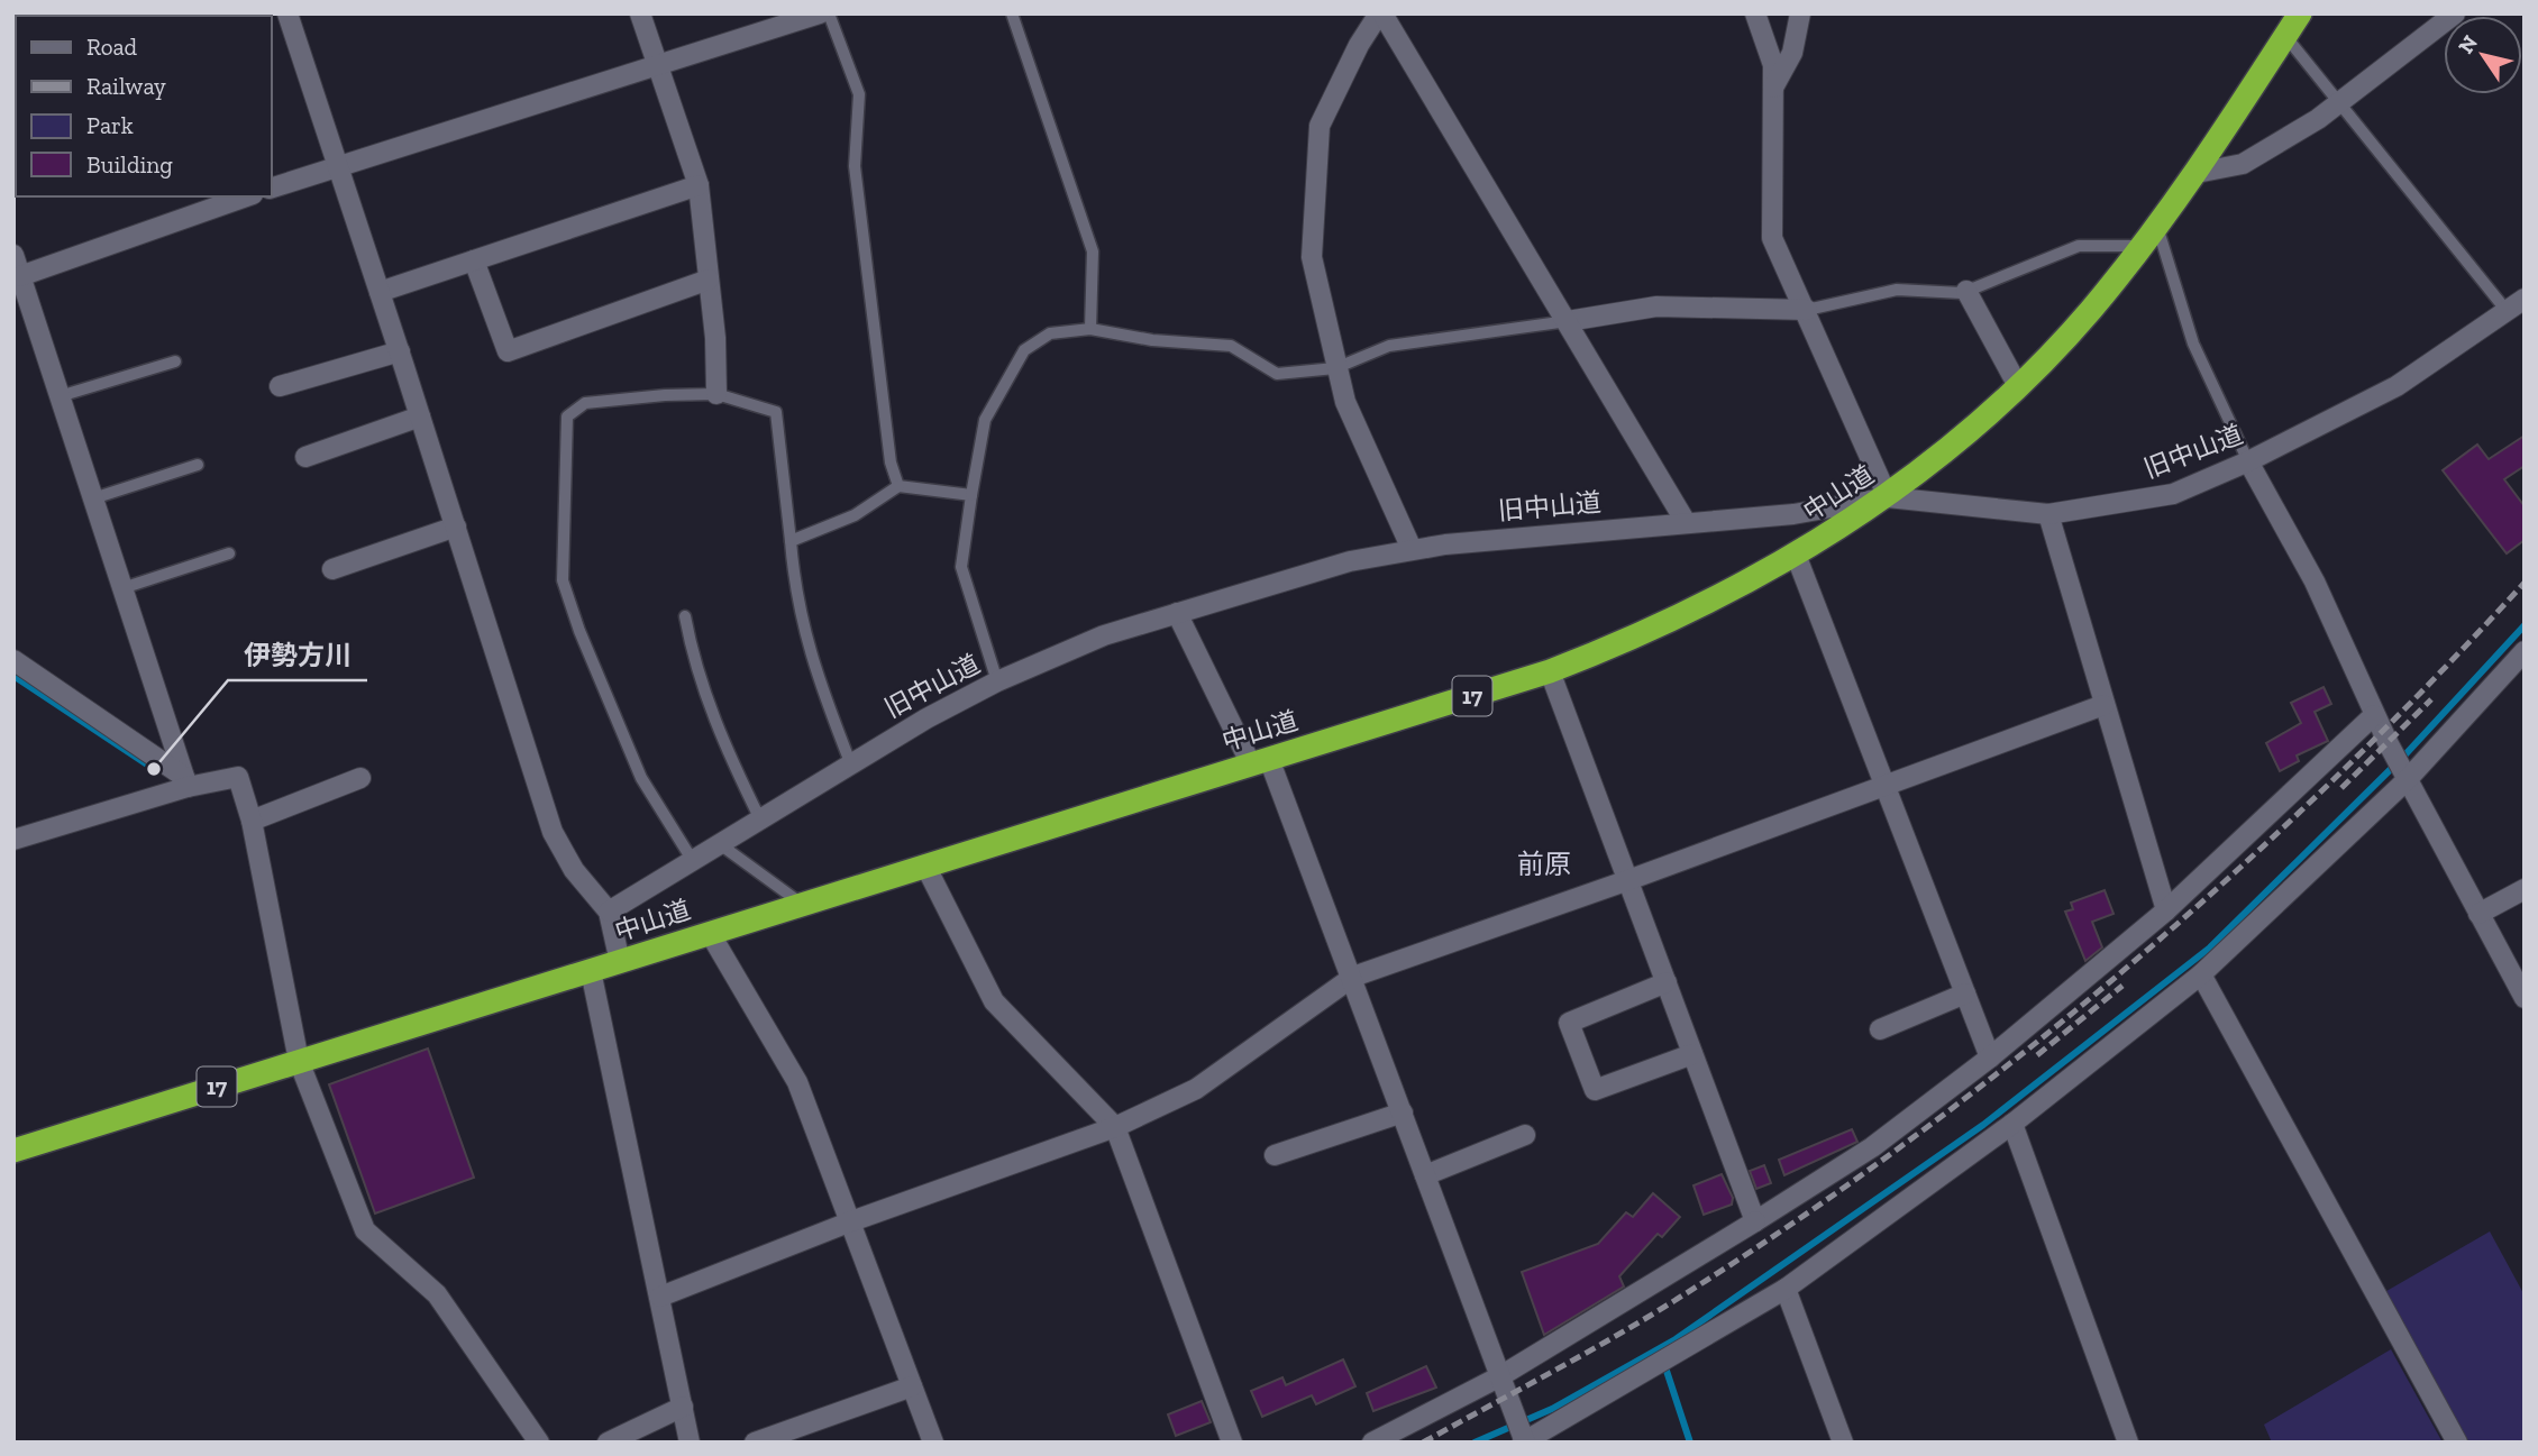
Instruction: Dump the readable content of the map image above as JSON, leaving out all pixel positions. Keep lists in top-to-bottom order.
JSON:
{
  "streets": {
    "highway": ["中山道", "17"],
    "street": ["旧中山道"]
  },
  "crossings": [
    ["旧中山道", "中山道"]
  ],
  "districts": ["前原"],
  "places": ["伊勢方川"],
  "legend": [
    "Road",
    "Railway",
    "Park",
    "Building"
  ],
  "north": "top left"
}
